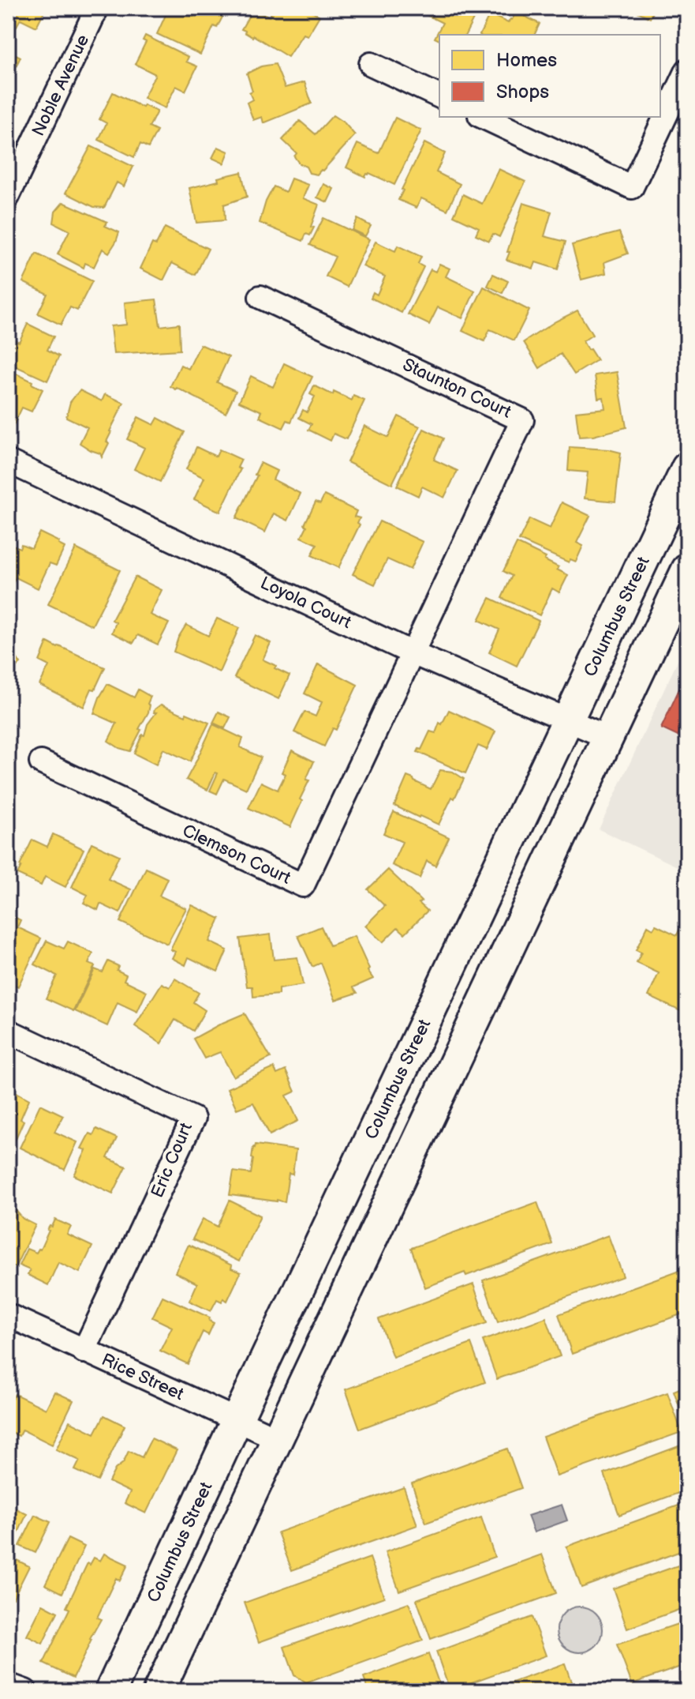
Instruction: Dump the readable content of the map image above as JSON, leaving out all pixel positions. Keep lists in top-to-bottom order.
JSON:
{
  "streets": {
    "main road": ["Columbus Street"],
    "street": [
      "Noble Avenue",
      "Staunton Court",
      "Loyola Court",
      "Clemson Court",
      "Eric Court",
      "Rice Street"
    ]
  },
  "crossings": [
    ["Staunton Court", "Loyola Court"],
    ["Staunton Court", "Clemson Court"],
    ["Loyola Court", "Columbus Street"],
    ["Loyola Court", "Clemson Court"],
    ["Columbus Street", "Rice Street"],
    ["Eric Court", "Rice Street"]
  ],
  "legend": ["Homes", "Shops"]
}
